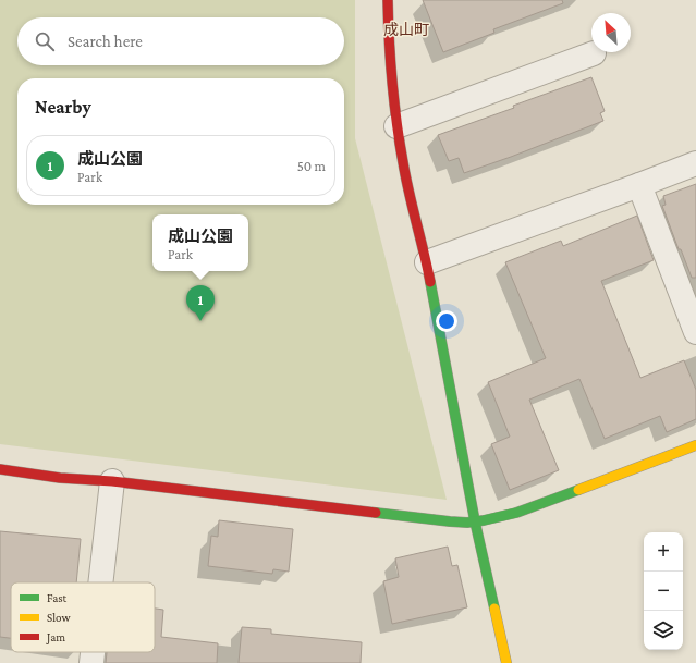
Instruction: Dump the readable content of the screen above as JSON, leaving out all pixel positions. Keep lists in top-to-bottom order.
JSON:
{
  "districts": ["成山町"],
  "legend": ["Fast", "Slow", "Jam"],
  "north": "top left",
  "page": {
    "search": "Search here",
    "heading": "Nearby",
    "list": [
      {
        "mark": "1",
        "name": "成山公園",
        "note": "Park",
        "value": "50 m"
      }
    ],
    "popup": ["成山公園", "Park"],
    "pins": "1",
    "map_buttons": ["+", "−"]
  }
}
